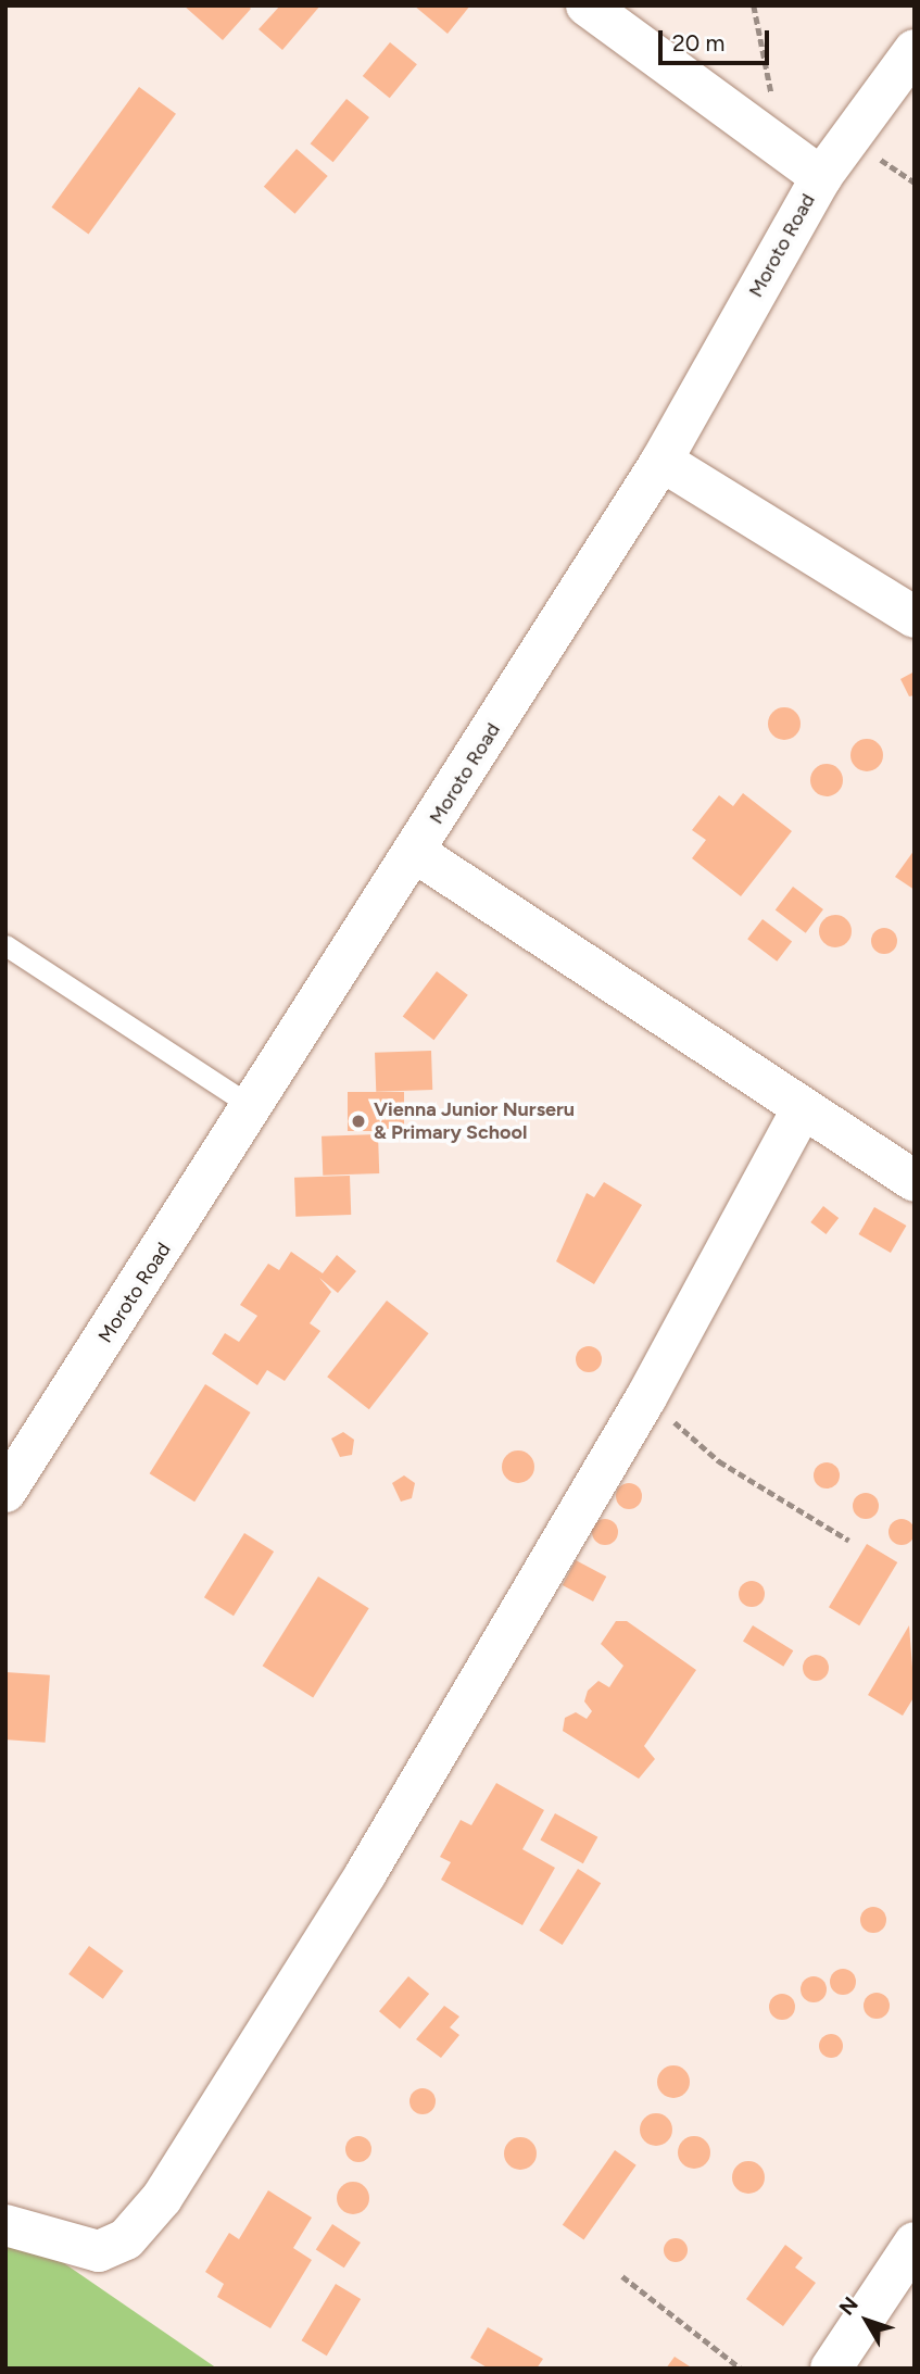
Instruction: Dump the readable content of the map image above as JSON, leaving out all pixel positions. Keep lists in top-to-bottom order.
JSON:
{
  "streets": {
    "street": ["Moroto Road"]
  },
  "places": ["Vienna Junior Nurseru & Primary School"],
  "scale_bar": "20 m",
  "north": "top left"
}
